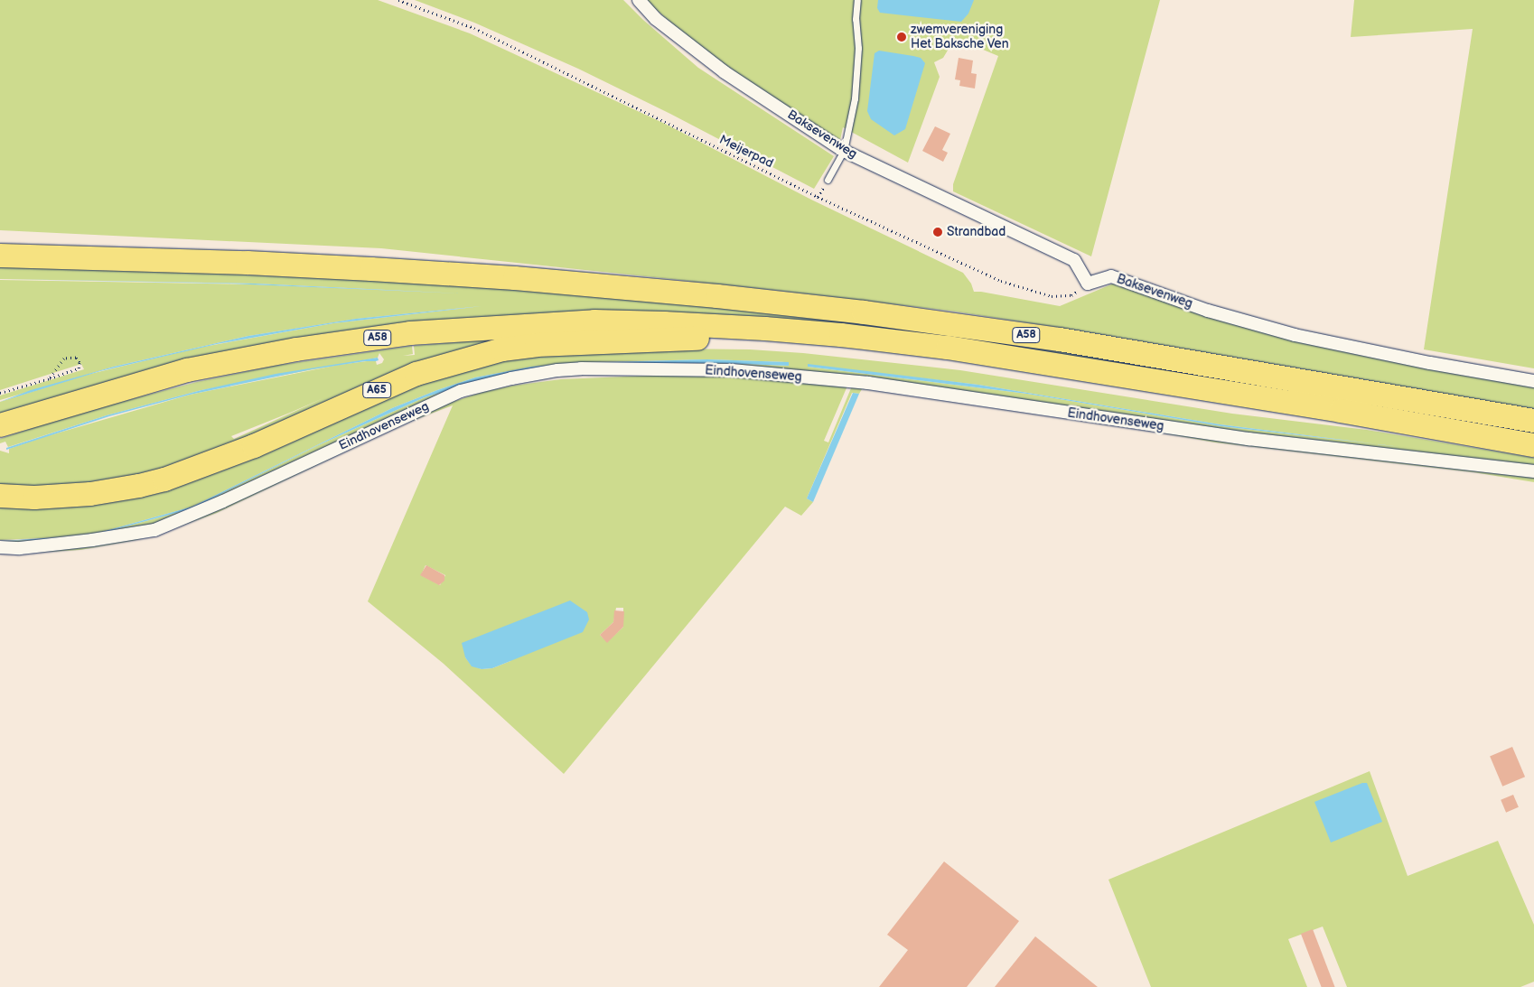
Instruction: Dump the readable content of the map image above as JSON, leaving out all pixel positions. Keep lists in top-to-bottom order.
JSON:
{
  "streets": {
    "highway": ["A58", "A65"],
    "street": ["Baksevenweg", "Eindhovenseweg"],
    "path": ["Meijerpad"]
  },
  "crossings": [
    ["Baksevenweg", "Meijerpad"],
    ["A58", "A65"]
  ],
  "places": ["zwemvereniging Het Baksche Ven", "Strandbad"]
}
